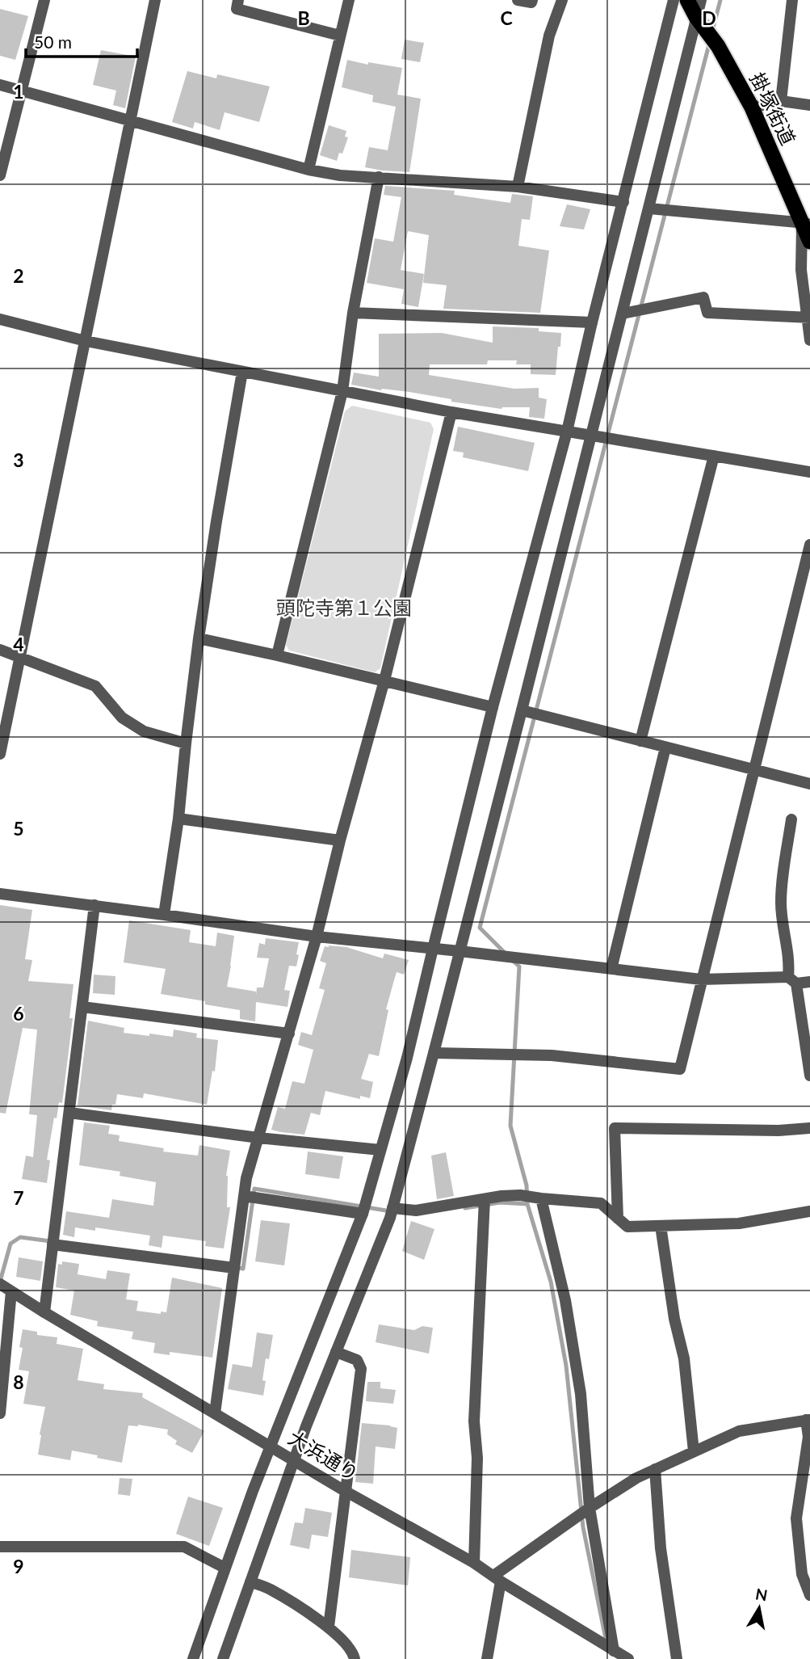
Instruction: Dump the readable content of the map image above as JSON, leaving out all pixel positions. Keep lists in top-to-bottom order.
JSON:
{
  "streets": {
    "highway": ["掛塚街道"],
    "street": ["大浜通り"]
  },
  "parks": ["頭陀寺第１公園"],
  "scale_bar": "50 m",
  "north": "top",
  "grid": {
    "columns": ["B", "C", "D"],
    "rows": [
      "1",
      "2",
      "3",
      "4",
      "5",
      "6",
      "7",
      "8",
      "9"
    ]
  }
}
